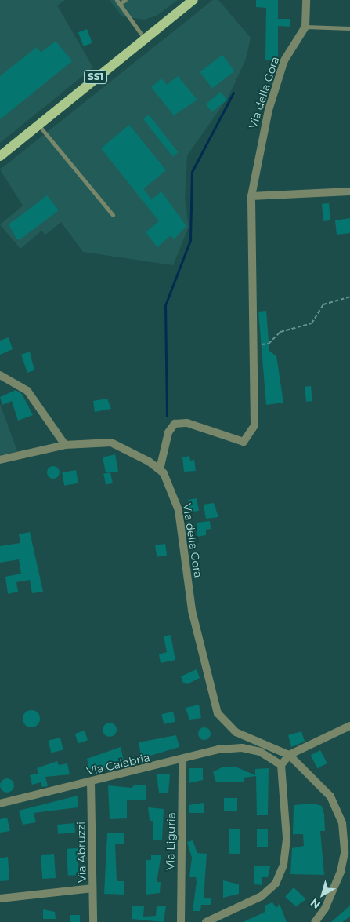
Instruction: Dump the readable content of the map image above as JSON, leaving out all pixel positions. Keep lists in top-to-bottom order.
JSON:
{
  "streets": {
    "main road": ["SS1"],
    "street": [
      "Via della Gora",
      "Via Calabria",
      "Via Liguria",
      "Via Abruzzi"
    ]
  },
  "crossings": [
    ["Via Calabria", "Via Liguria"],
    ["Via Calabria", "Via Abruzzi"]
  ],
  "north": "bottom left"
}
